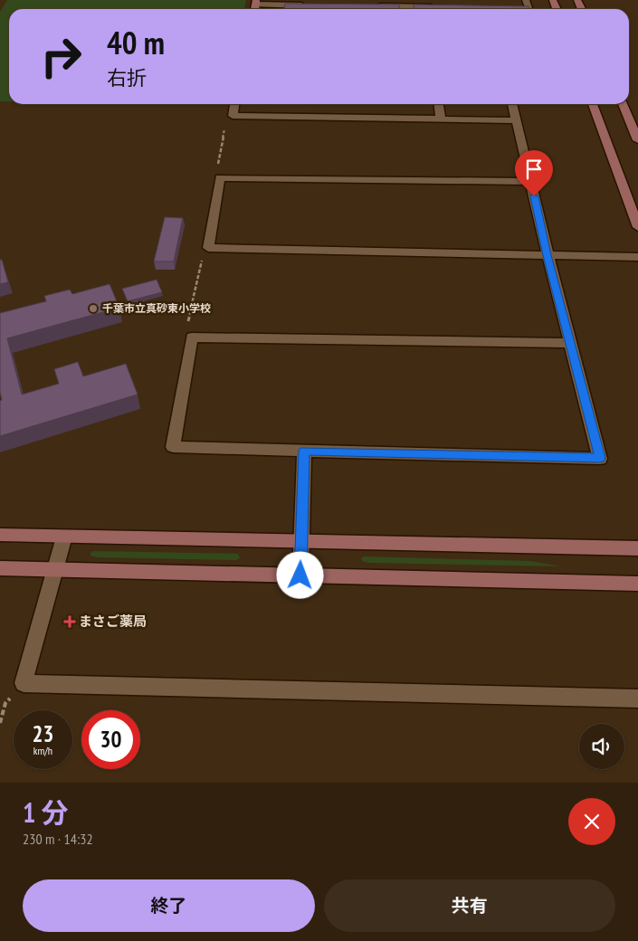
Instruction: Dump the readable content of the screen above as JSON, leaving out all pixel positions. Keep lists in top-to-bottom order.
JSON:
{
  "places": {
    "other": ["千葉市立真砂東小学校"],
    "health": ["まさご薬局"]
  },
  "page": {
    "turn": ["40 m", "右折"],
    "speed": "23 km/h",
    "limit": "30",
    "heading": ["1 分", "230 m · 14:32"],
    "buttons": ["終了", "共有"]
  }
}
